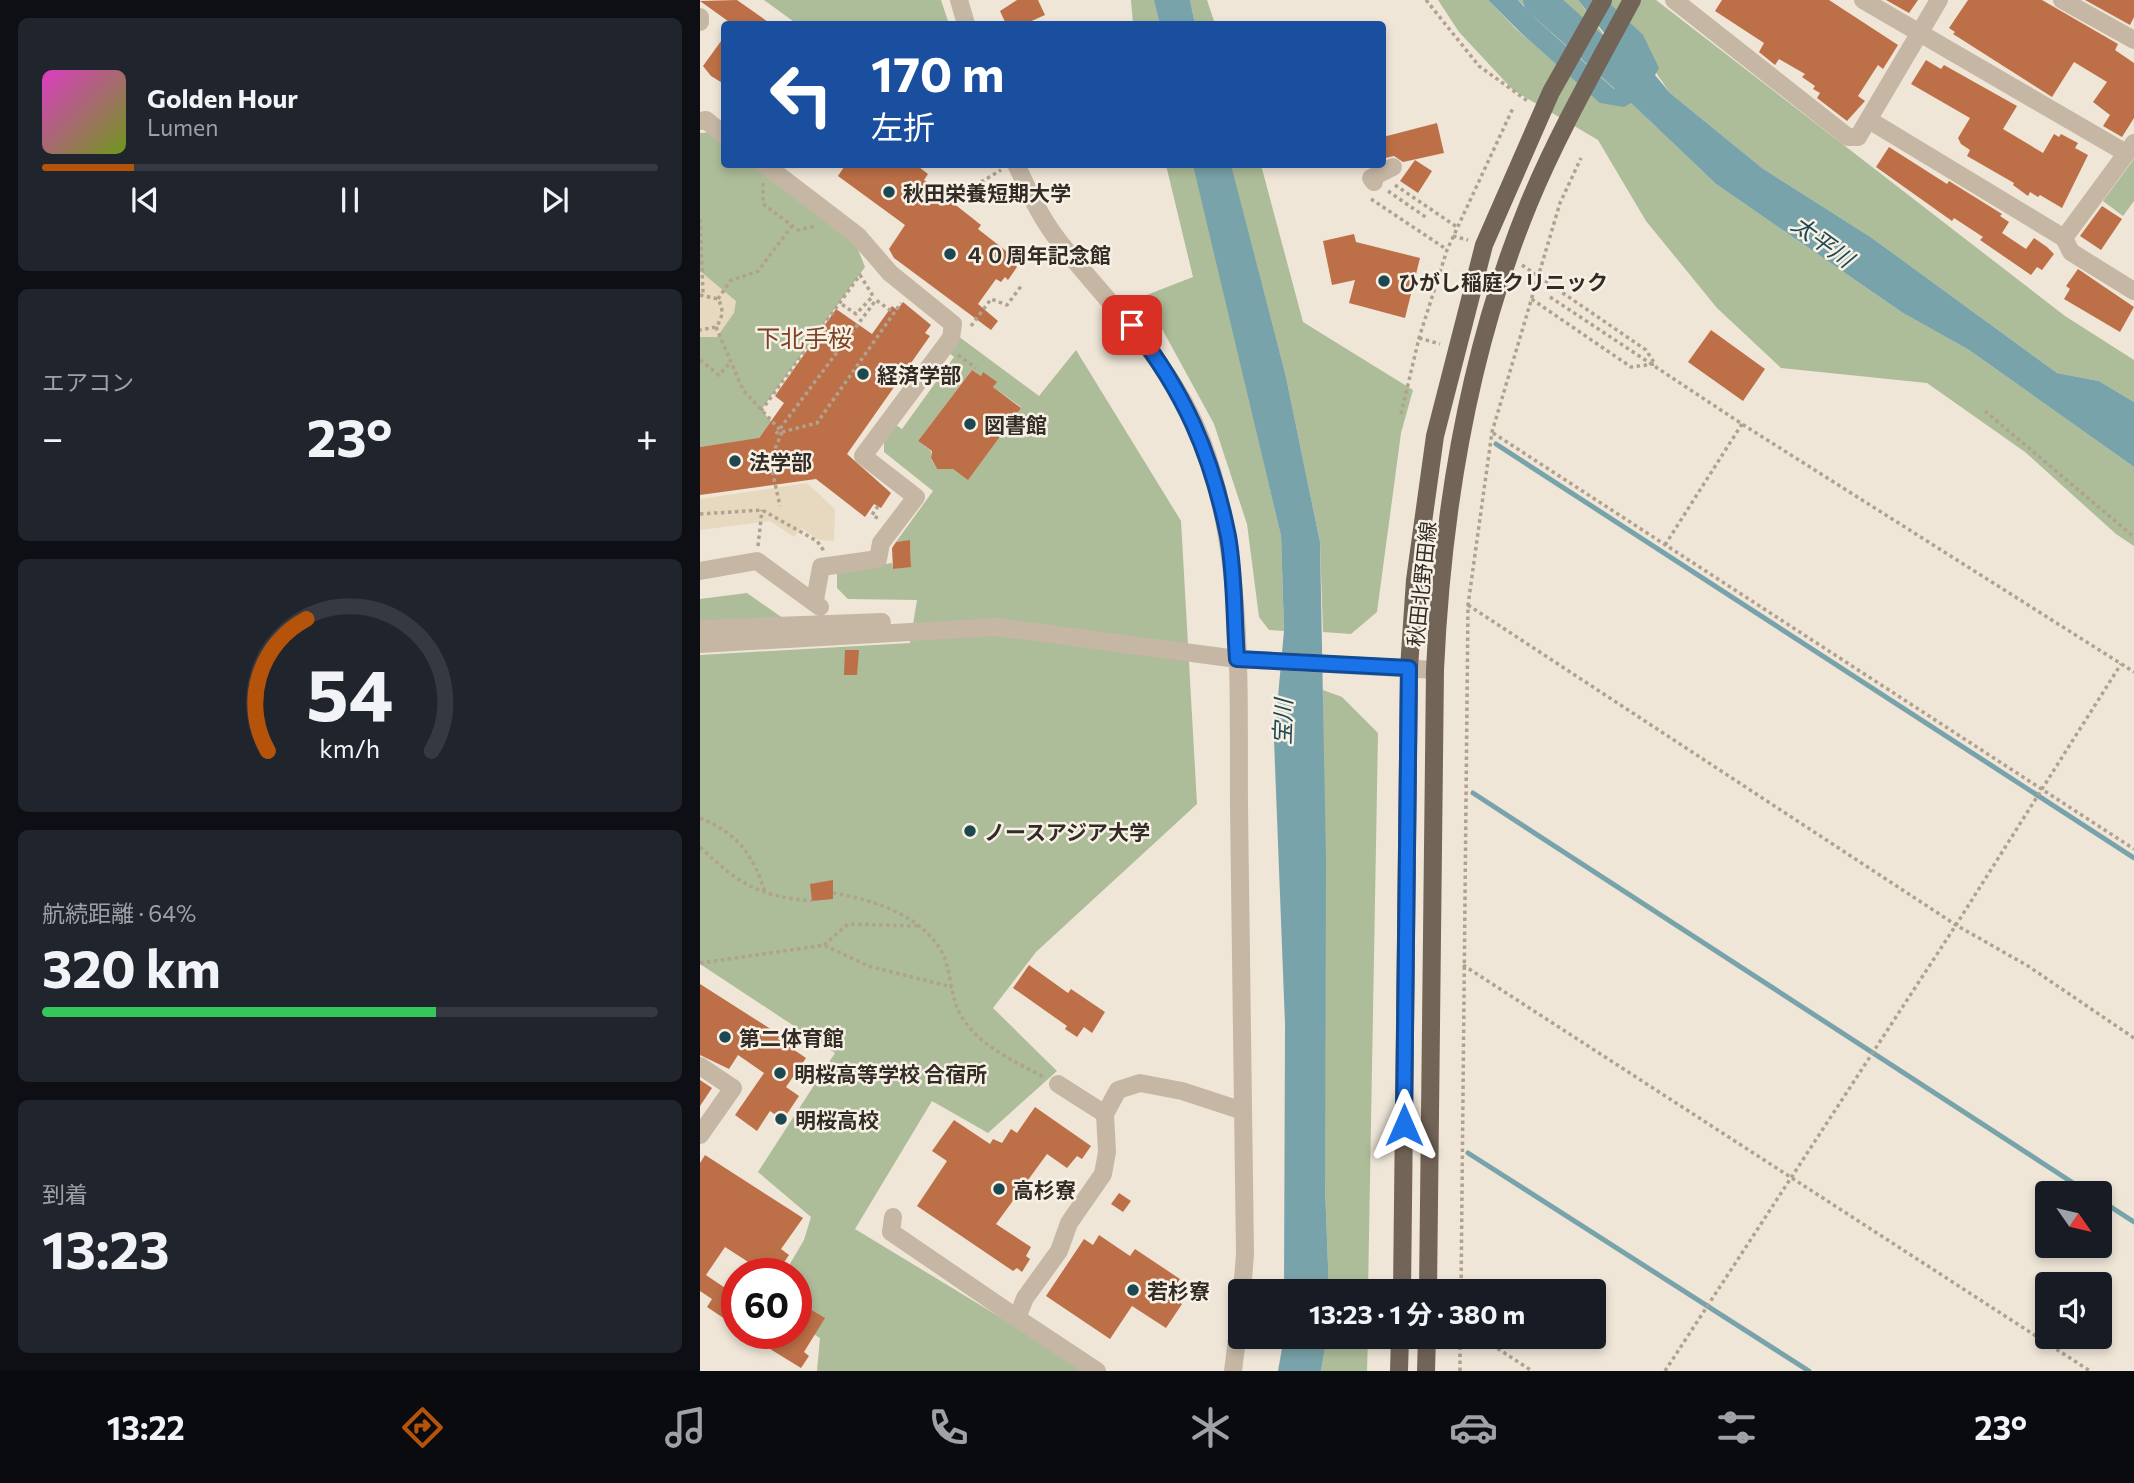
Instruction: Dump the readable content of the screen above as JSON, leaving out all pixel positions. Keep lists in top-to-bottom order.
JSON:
{
  "streets": {
    "main road": ["秋田北野田線"]
  },
  "districts": ["下北手桜"],
  "water": ["太平川", "宝川"],
  "places": [
    "秋田栄養短期大学",
    "４０周年記念館",
    "ひがし稲庭クリニック",
    "経済学部",
    "図書館",
    "法学部",
    "ノースアジア大学",
    "第二体育館",
    "明桜高等学校 合宿所",
    "明桜高校",
    "高杉寮",
    "若杉寮"
  ],
  "north": "bottom right",
  "page": {
    "turn": ["170 m", "左折"],
    "song": ["Golden Hour", "Lumen"],
    "tile": [
      "エアコン",
      ["航続距離 · 64%", "320 km"],
      ["到着", "13:23"]
    ],
    "heat": ["−", "23°", "+"],
    "limit": "60",
    "trip": "13:23 · 1 分 · 380 m",
    "tabs": ["13:22", "23°"],
    "gauge": ["54", "km/h"]
  }
}
